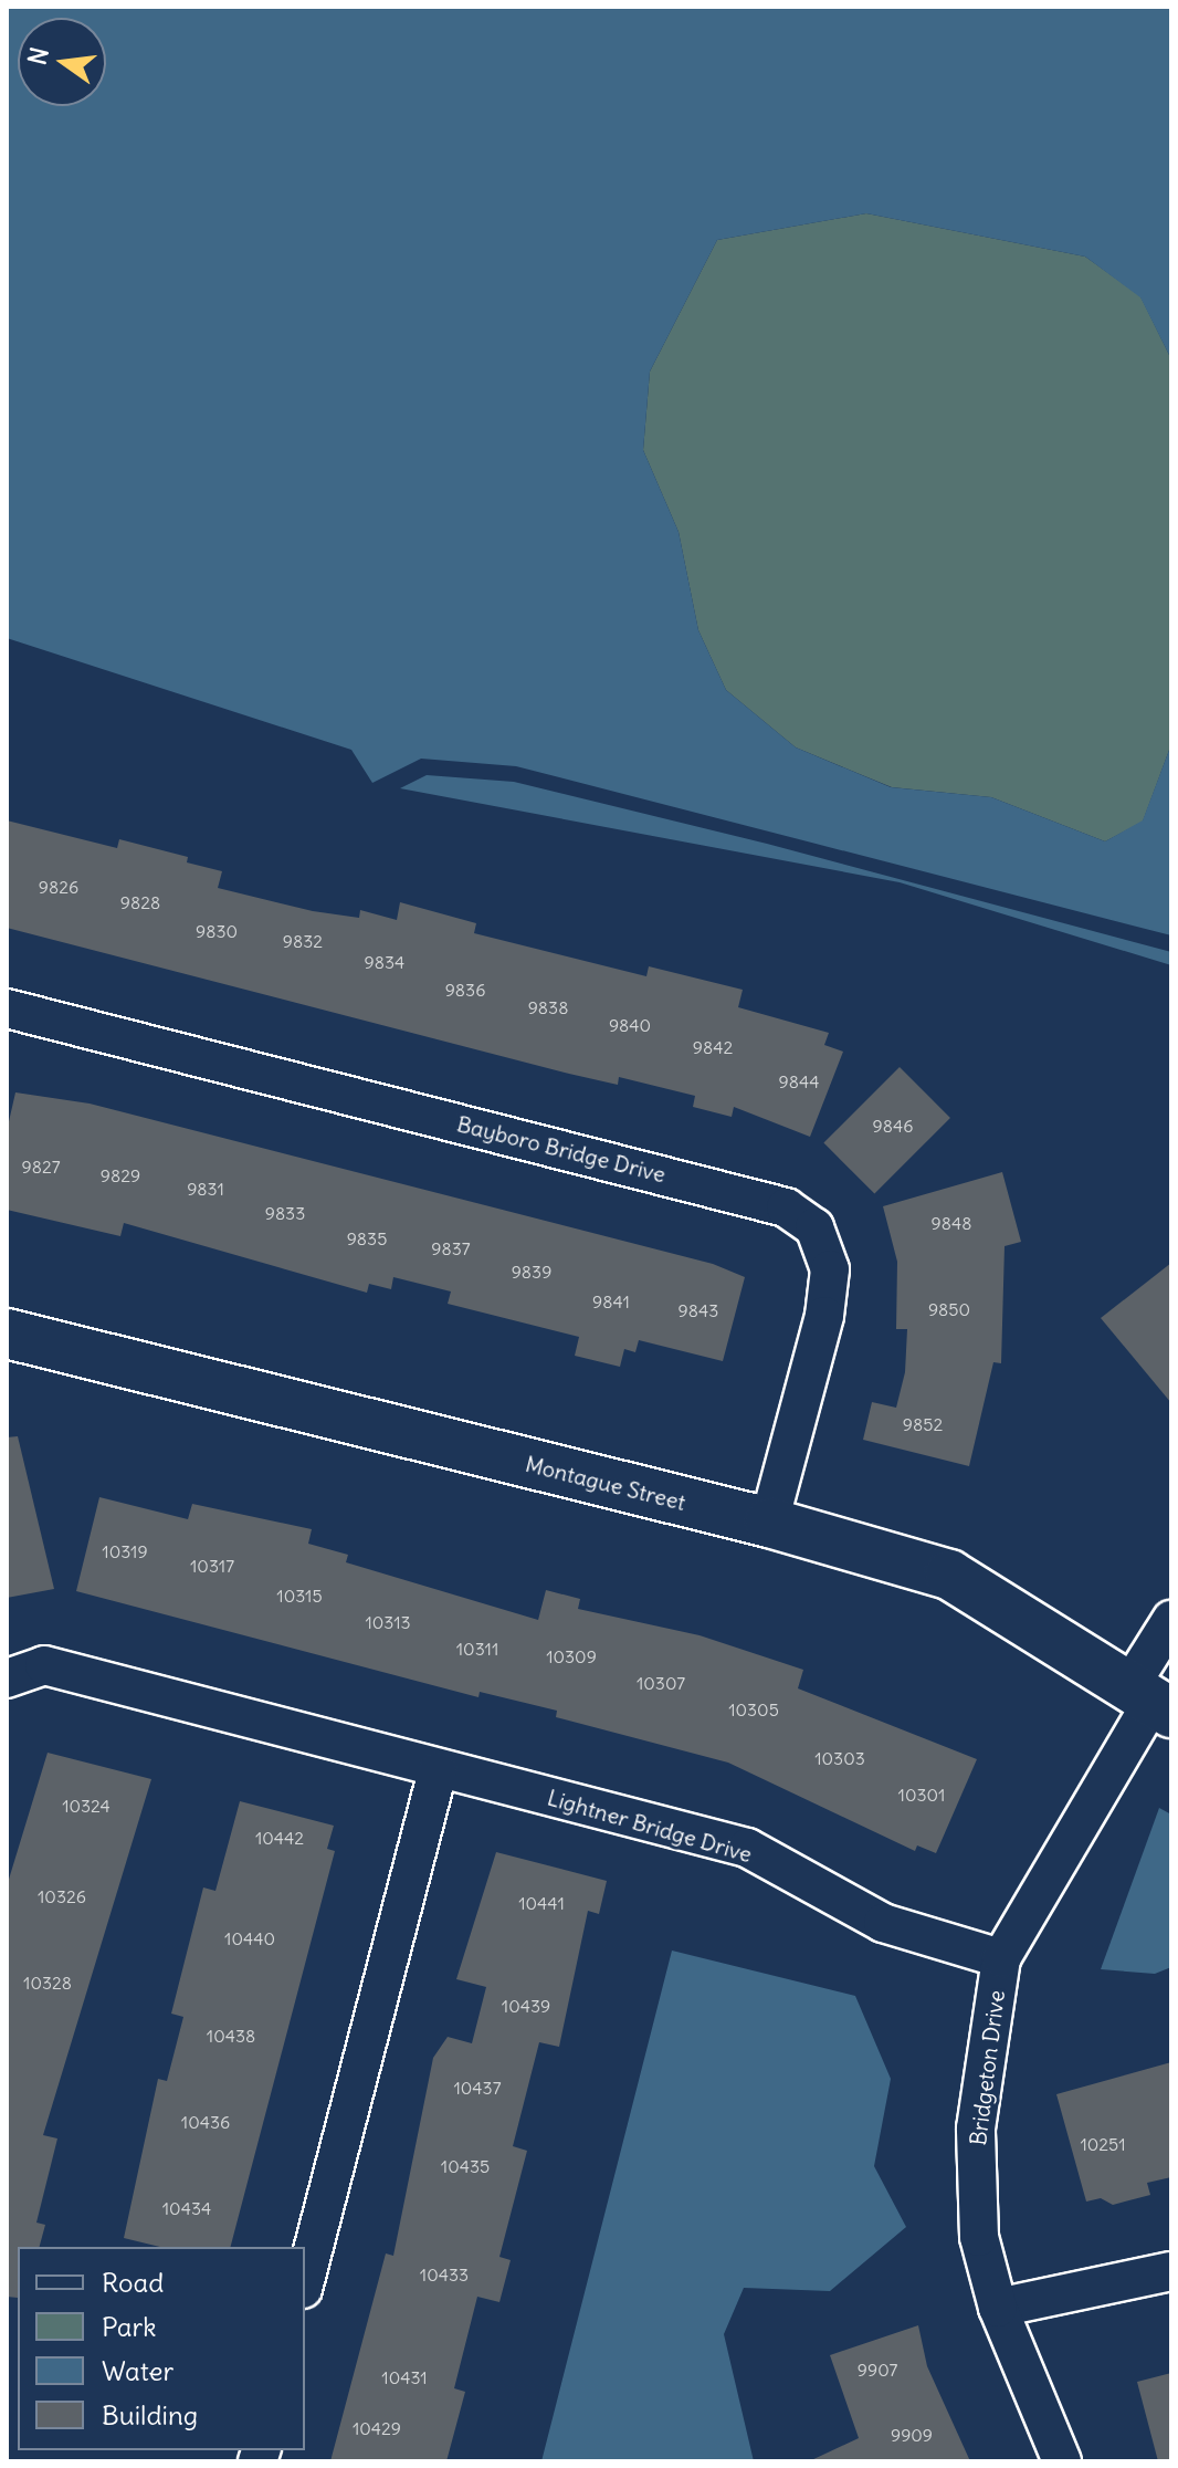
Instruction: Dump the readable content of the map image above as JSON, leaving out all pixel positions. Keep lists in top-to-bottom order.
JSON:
{
  "streets": {
    "street": [
      "Bayboro Bridge Drive",
      "Montague Street",
      "Lightner Bridge Drive",
      "Bridgeton Drive"
    ]
  },
  "crossings": [
    ["Bayboro Bridge Drive", "Montague Street"],
    ["Montague Street", "Bridgeton Drive"],
    ["Lightner Bridge Drive", "Bridgeton Drive"]
  ],
  "house_numbers": [
    "9826",
    "9828",
    "9830",
    "9832",
    "9834",
    "9836",
    "9838",
    "9840",
    "9842",
    "9844",
    "9846",
    "9827",
    "9829",
    "9831",
    "9833",
    "9848",
    "9835",
    "9837",
    "9839",
    "9841",
    "9850",
    "9843",
    "9852",
    "10319",
    "10317",
    "10315",
    "10313",
    "10311",
    "10309",
    "10307",
    "10305",
    "10303",
    "10301",
    "10324",
    "10442",
    "10326",
    "10441",
    "10440",
    "10328",
    "10439",
    "10438",
    "10437",
    "10436",
    "10251",
    "10435",
    "10434",
    "10433",
    "9907",
    "10431",
    "10429",
    "9909"
  ],
  "legend": [
    "Road",
    "Park",
    "Water",
    "Building"
  ],
  "north": "left"
}
